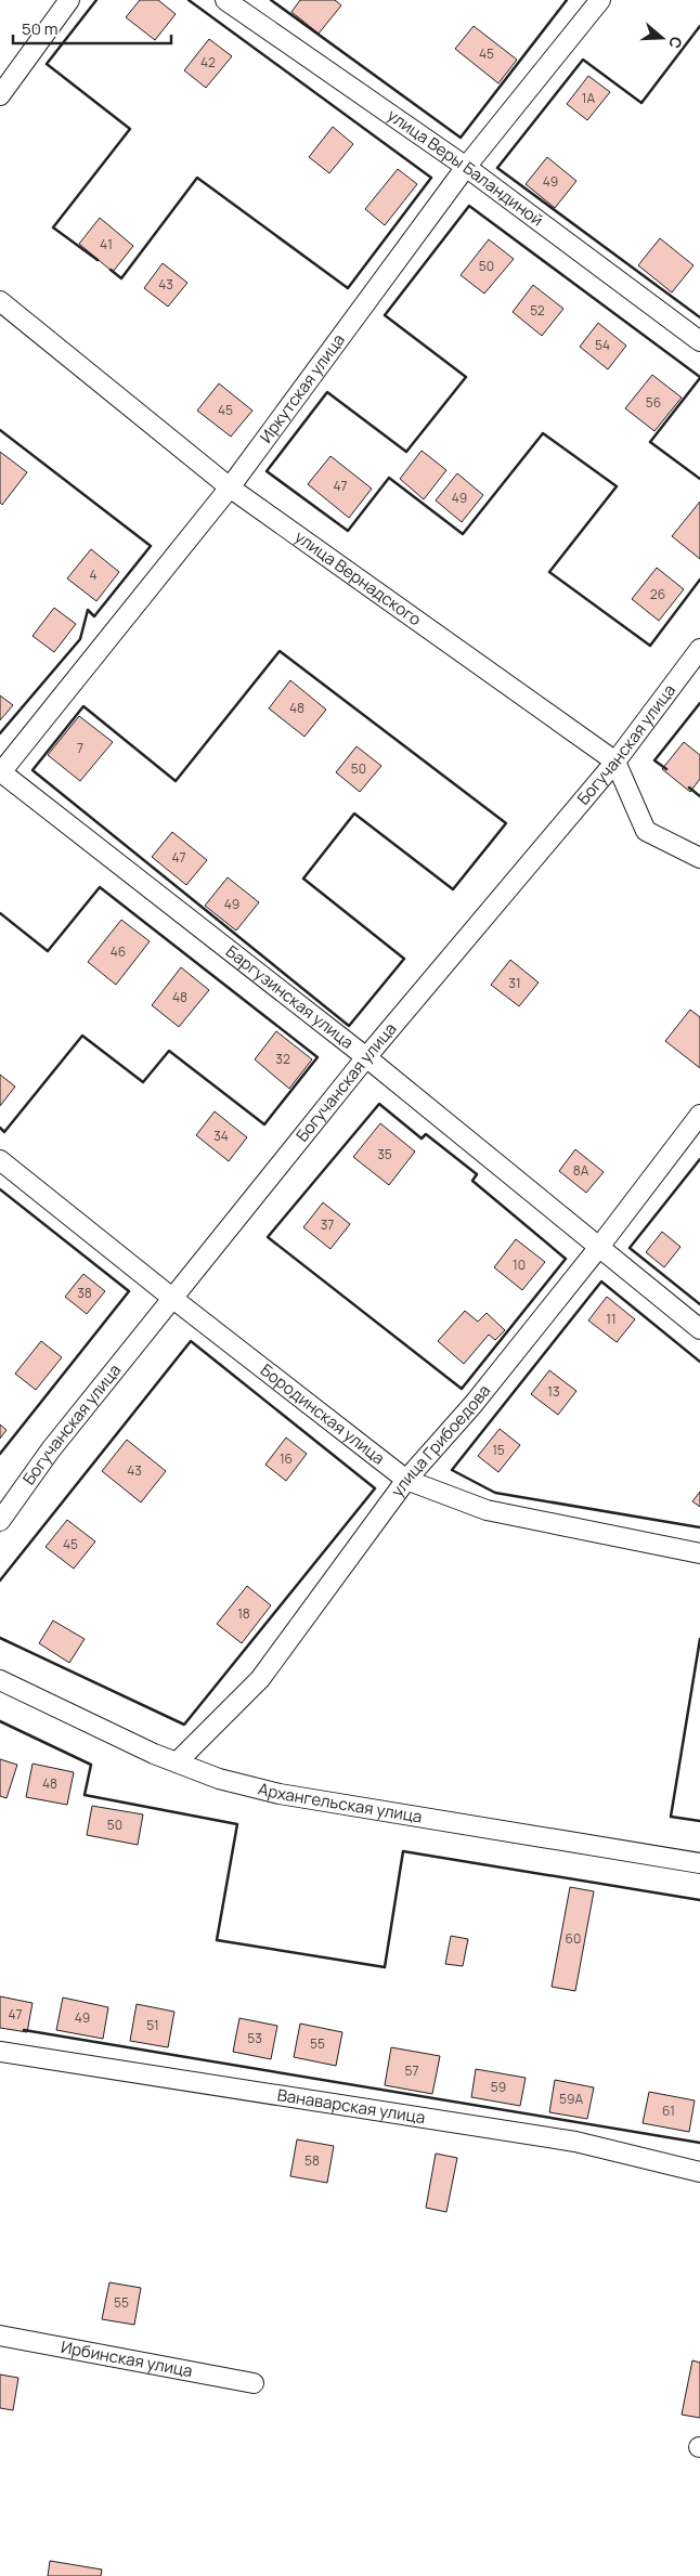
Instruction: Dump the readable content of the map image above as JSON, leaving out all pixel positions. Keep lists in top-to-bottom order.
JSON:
{
  "streets": {
    "street": [
      "улица Веры Баландиной",
      "Иркутская улица",
      "улица Вернадского",
      "Богучанская улица",
      "Баргузинская улица",
      "Бородинская улица",
      "улица Грибоедова",
      "Архангельская улица",
      "Ванаварская улица",
      "Ирбинская улица"
    ]
  },
  "crossings": [
    ["улица Веры Баландиной", "Иркутская улица"],
    ["Иркутская улица", "улица Вернадского"],
    ["Иркутская улица", "Баргузинская улица"],
    ["улица Вернадского", "Богучанская улица"],
    ["Богучанская улица", "Баргузинская улица"],
    ["Богучанская улица", "Бородинская улица"],
    ["Баргузинская улица", "улица Грибоедова"],
    ["Бородинская улица", "улица Грибоедова"],
    ["улица Грибоедова", "Архангельская улица"]
  ],
  "house_numbers": [
    "45",
    "42",
    "1А",
    "49",
    "41",
    "50",
    "43",
    "52",
    "54",
    "56",
    "45",
    "47",
    "49",
    "4",
    "26",
    "48",
    "7",
    "50",
    "47",
    "49",
    "46",
    "31",
    "48",
    "32",
    "34",
    "35",
    "8А",
    "37",
    "10",
    "38",
    "11",
    "13",
    "15",
    "16",
    "43",
    "45",
    "18",
    "48",
    "50",
    "60",
    "47",
    "49",
    "51",
    "53",
    "55",
    "57",
    "59",
    "59А",
    "61",
    "58",
    "55"
  ],
  "scale_bar": "50 m",
  "north": "right"
}
